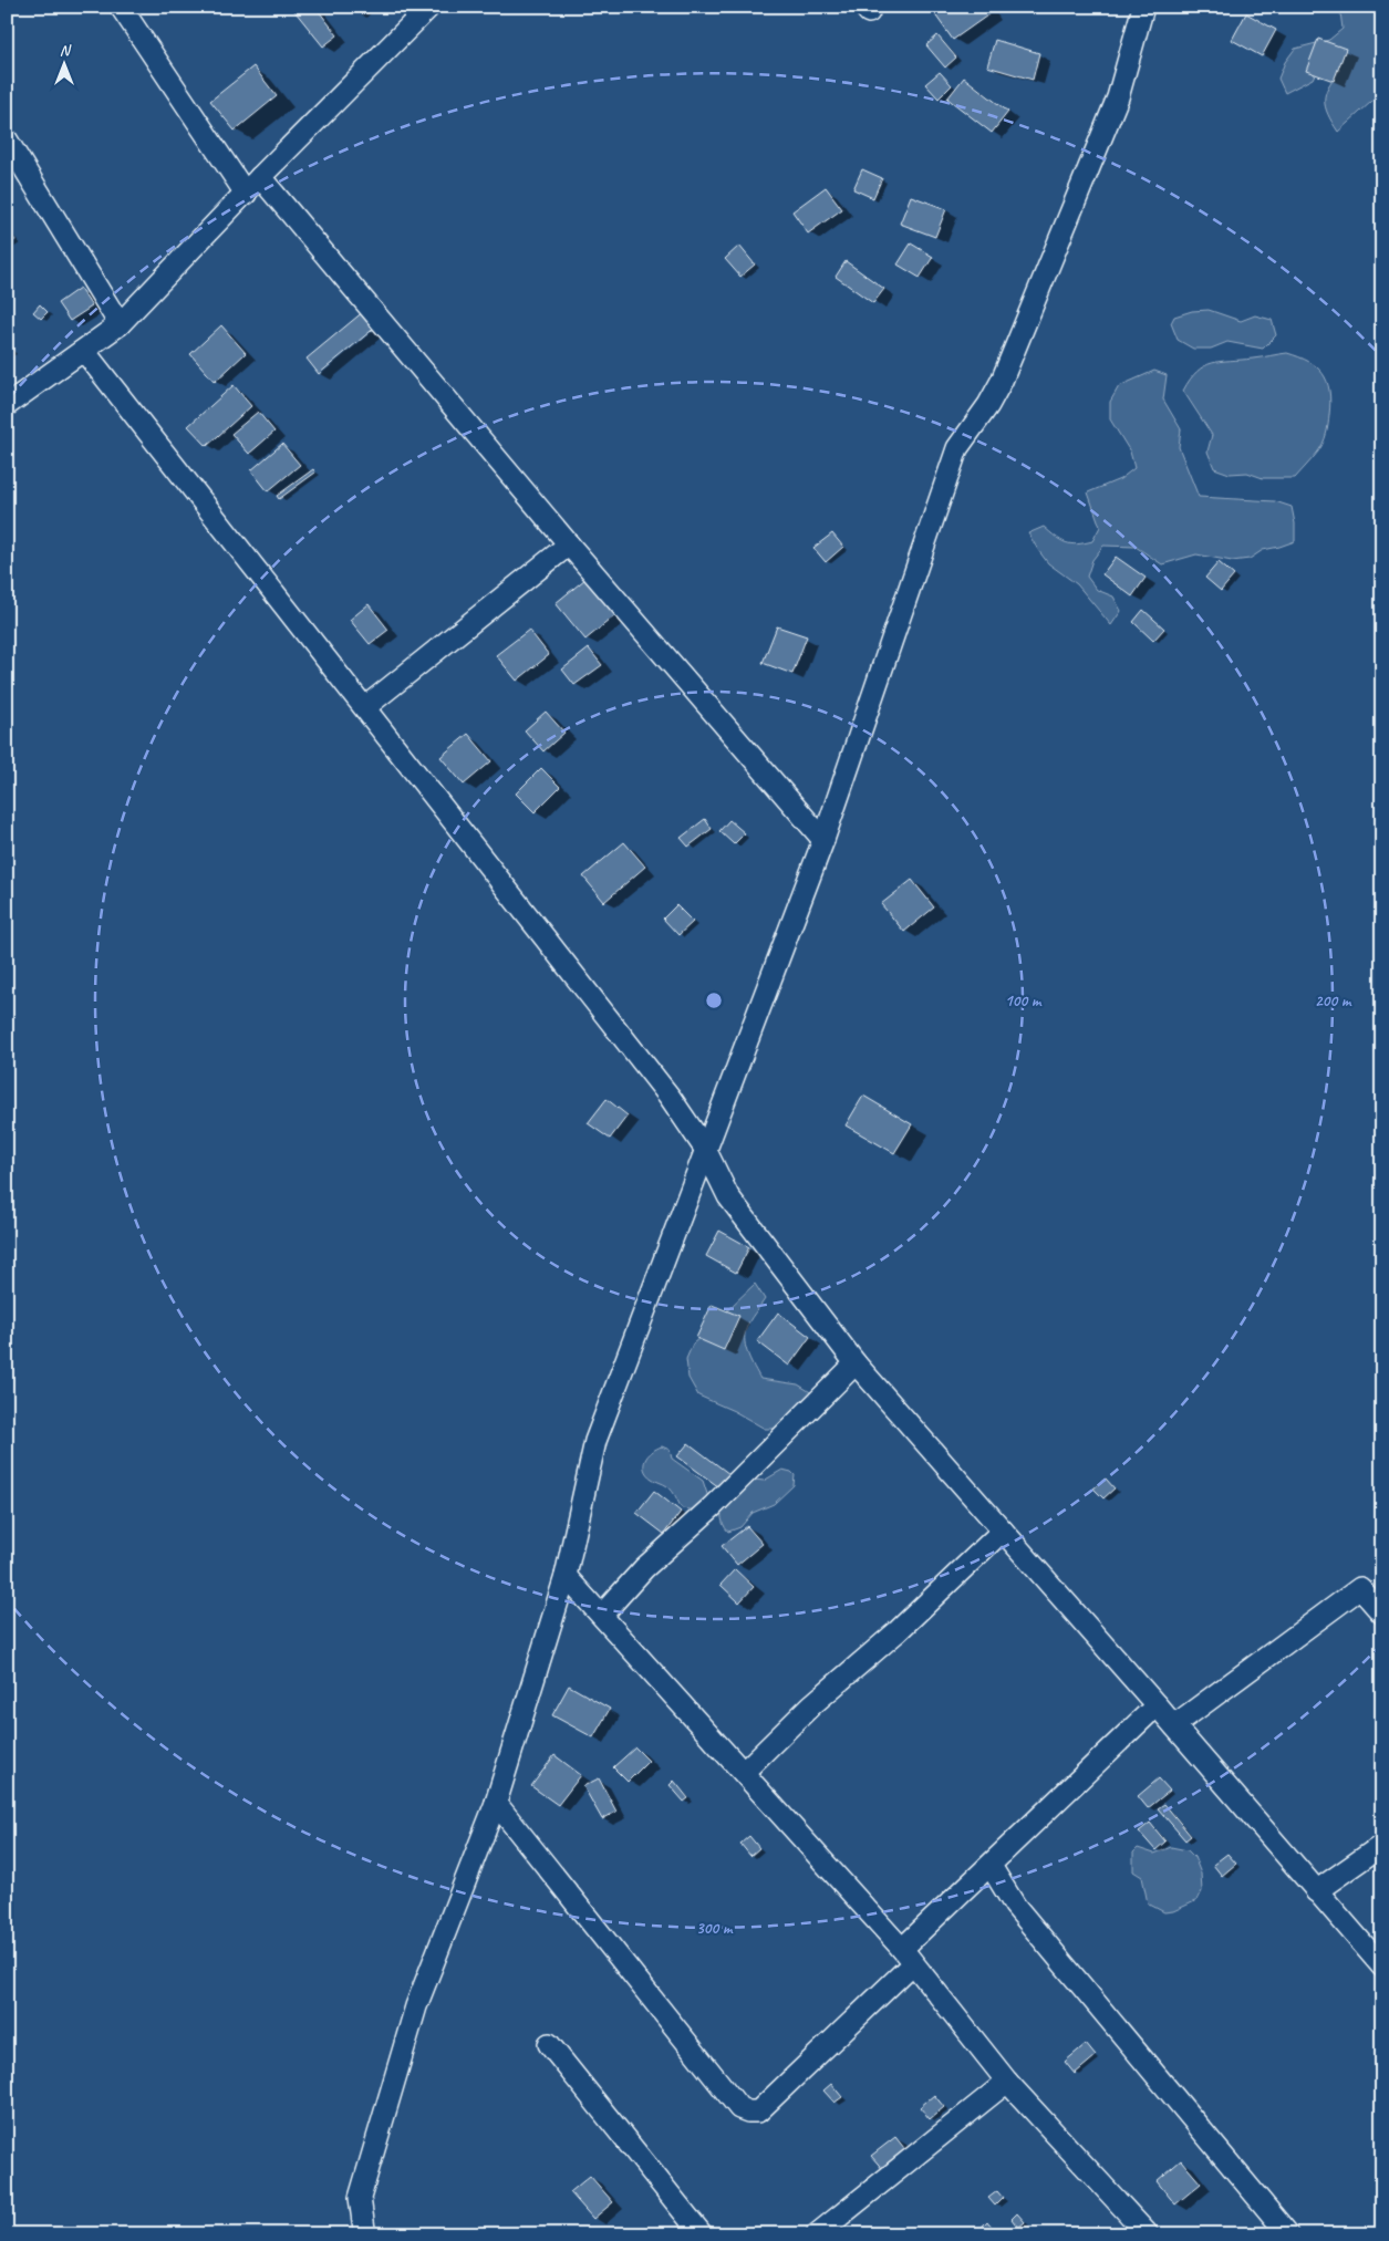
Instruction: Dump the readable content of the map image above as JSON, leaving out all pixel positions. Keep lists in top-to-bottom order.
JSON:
{
  "north": "top",
  "rings": ["100 m", "200 m", "300 m"]
}
